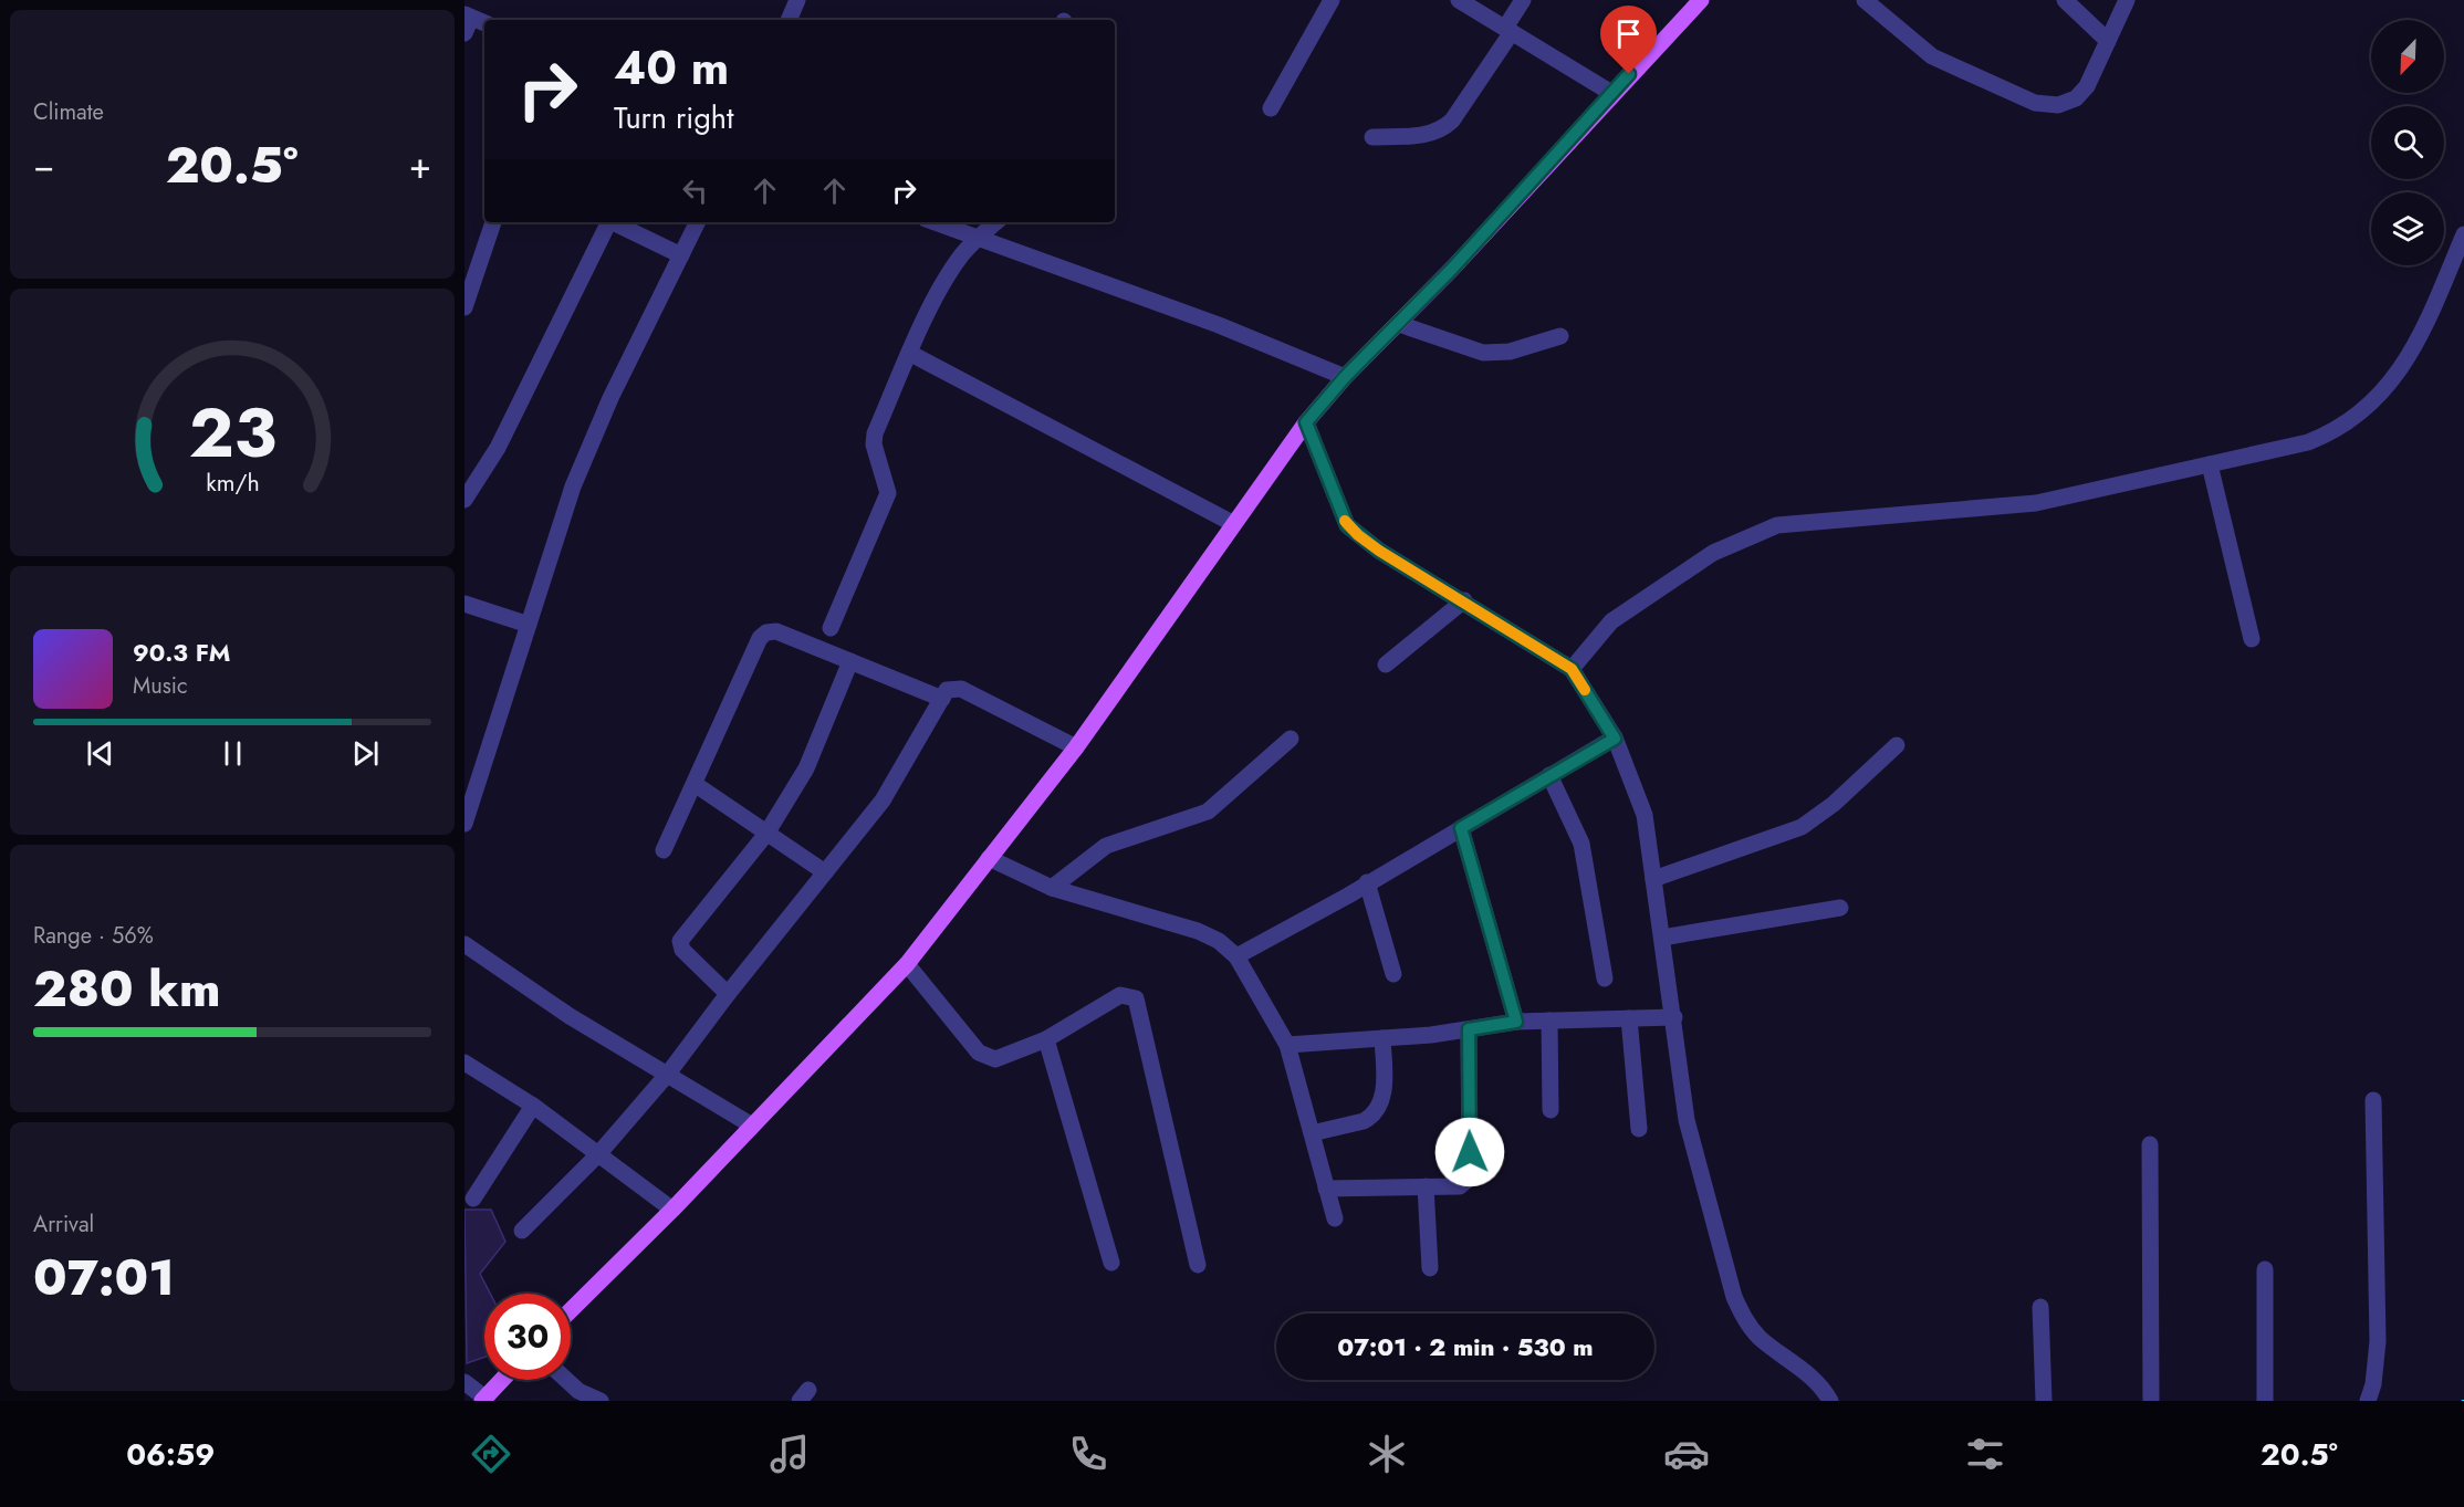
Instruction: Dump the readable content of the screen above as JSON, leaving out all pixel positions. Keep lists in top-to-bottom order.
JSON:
{
  "north": "bottom left",
  "page": {
    "tile": [
      "Climate",
      ["Range · 56%", "280 km"],
      ["Arrival", "07:01"]
    ],
    "turn": ["40 m", "Turn right"],
    "heat": ["−", "20.5°", "+"],
    "song": ["90.3 FM", "Music"],
    "limit": "30",
    "trip": "07:01 · 2 min · 530 m",
    "tabs": ["06:59", "20.5°"],
    "gauge": ["23", "km/h"]
  }
}
